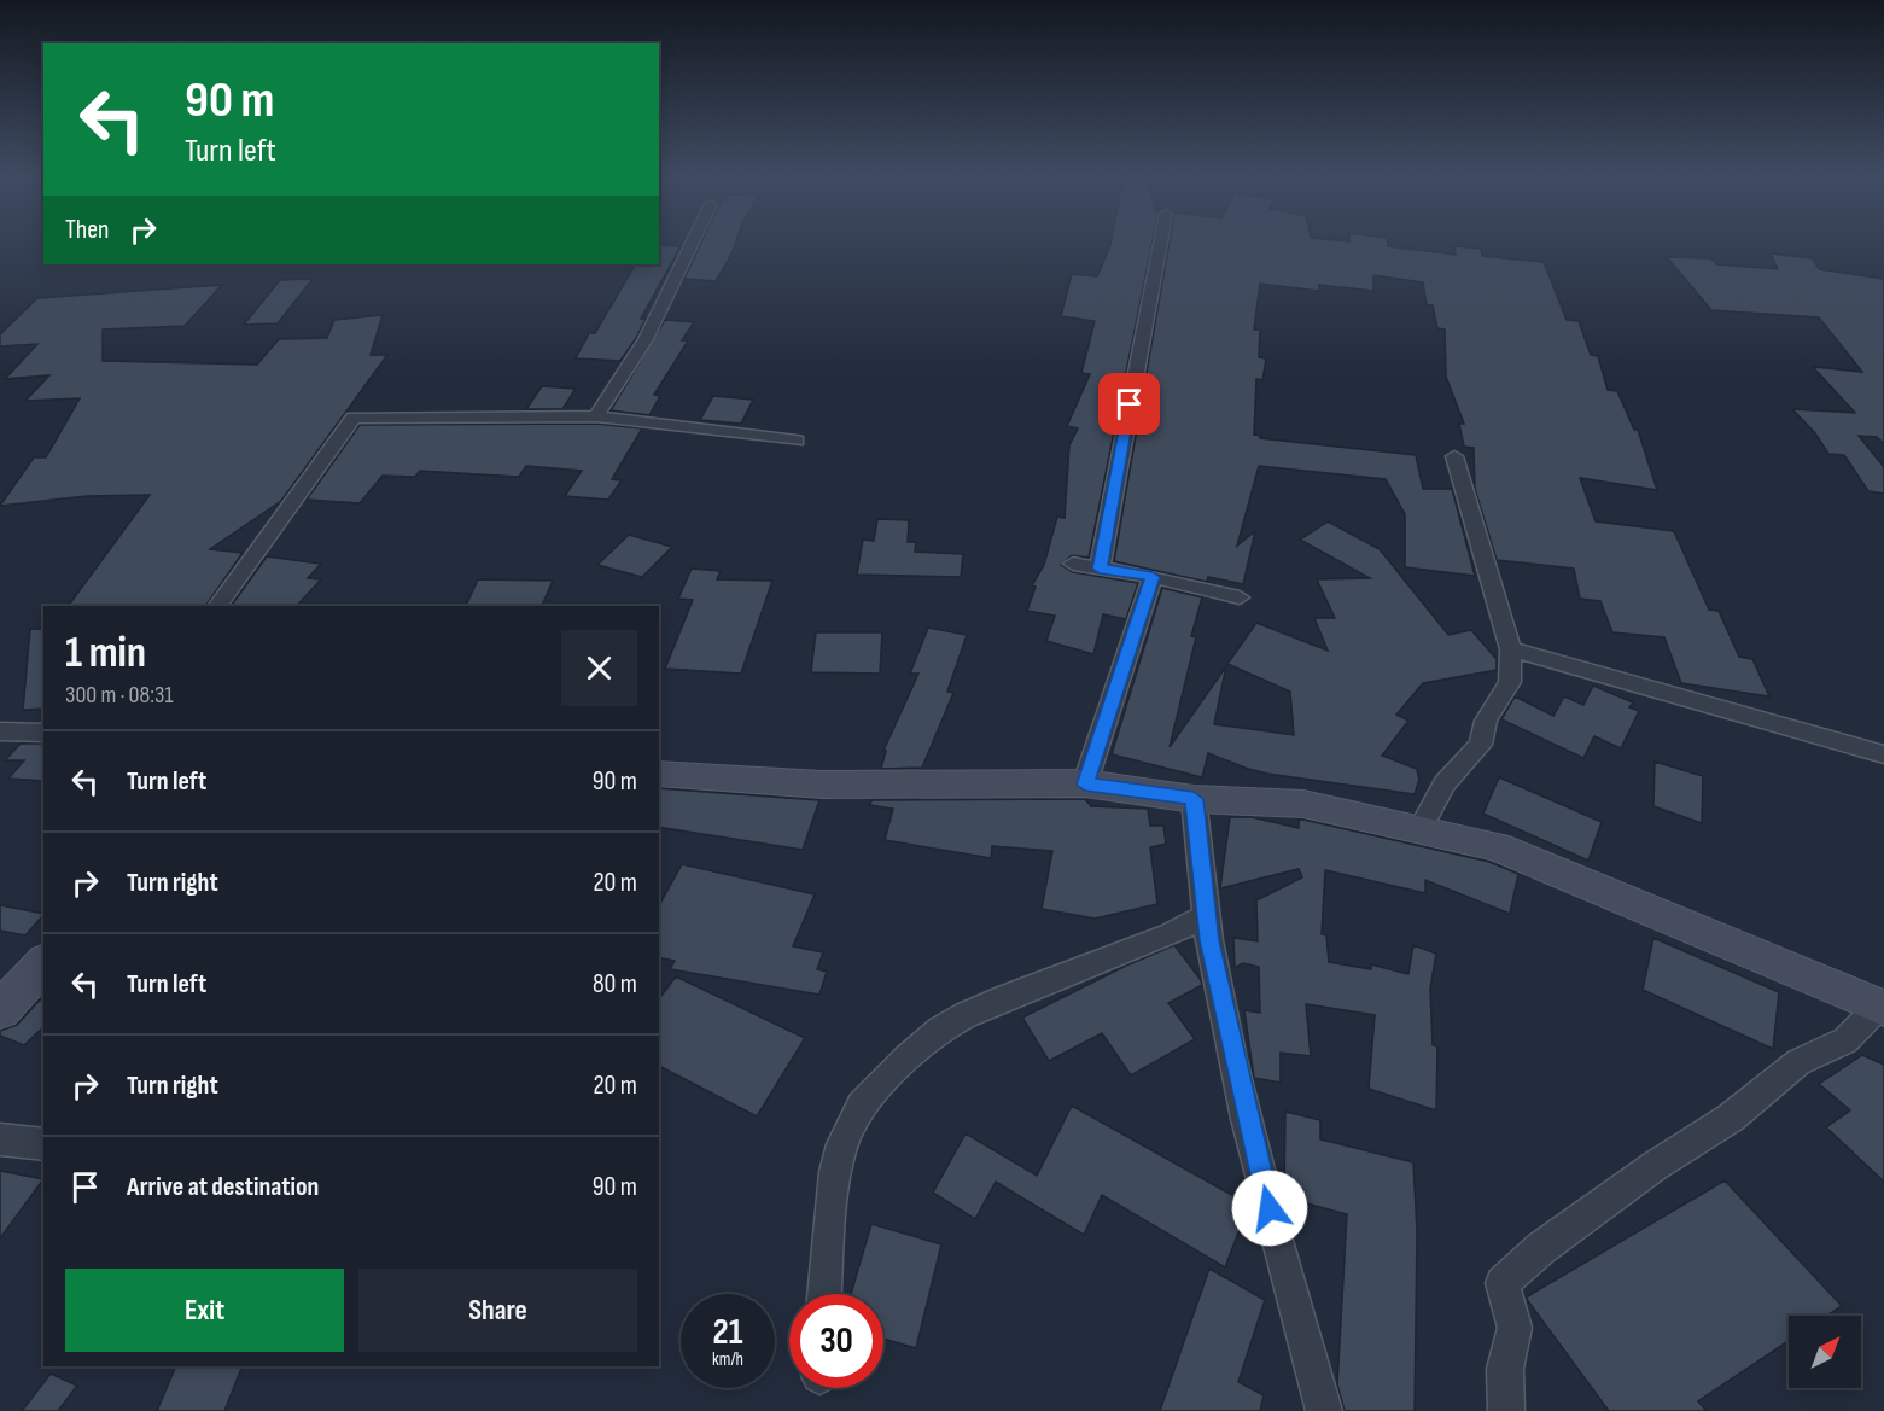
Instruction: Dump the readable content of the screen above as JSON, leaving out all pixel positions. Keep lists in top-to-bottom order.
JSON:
{
  "north": "top right",
  "page": {
    "turn": ["90 m", "Turn left"],
    "then": "Then",
    "heading": ["1 min", "300 m · 08:31"],
    "list": [
      {
        "name": "Turn left",
        "value": "90 m"
      },
      {
        "name": "Turn right",
        "value": "20 m"
      },
      {
        "name": "Turn left",
        "value": "80 m"
      },
      {
        "name": "Turn right",
        "value": "20 m"
      },
      {
        "name": "Arrive at destination",
        "value": "90 m"
      }
    ],
    "buttons": ["Exit", "Share"],
    "speed": "21 km/h",
    "limit": "30"
  }
}
